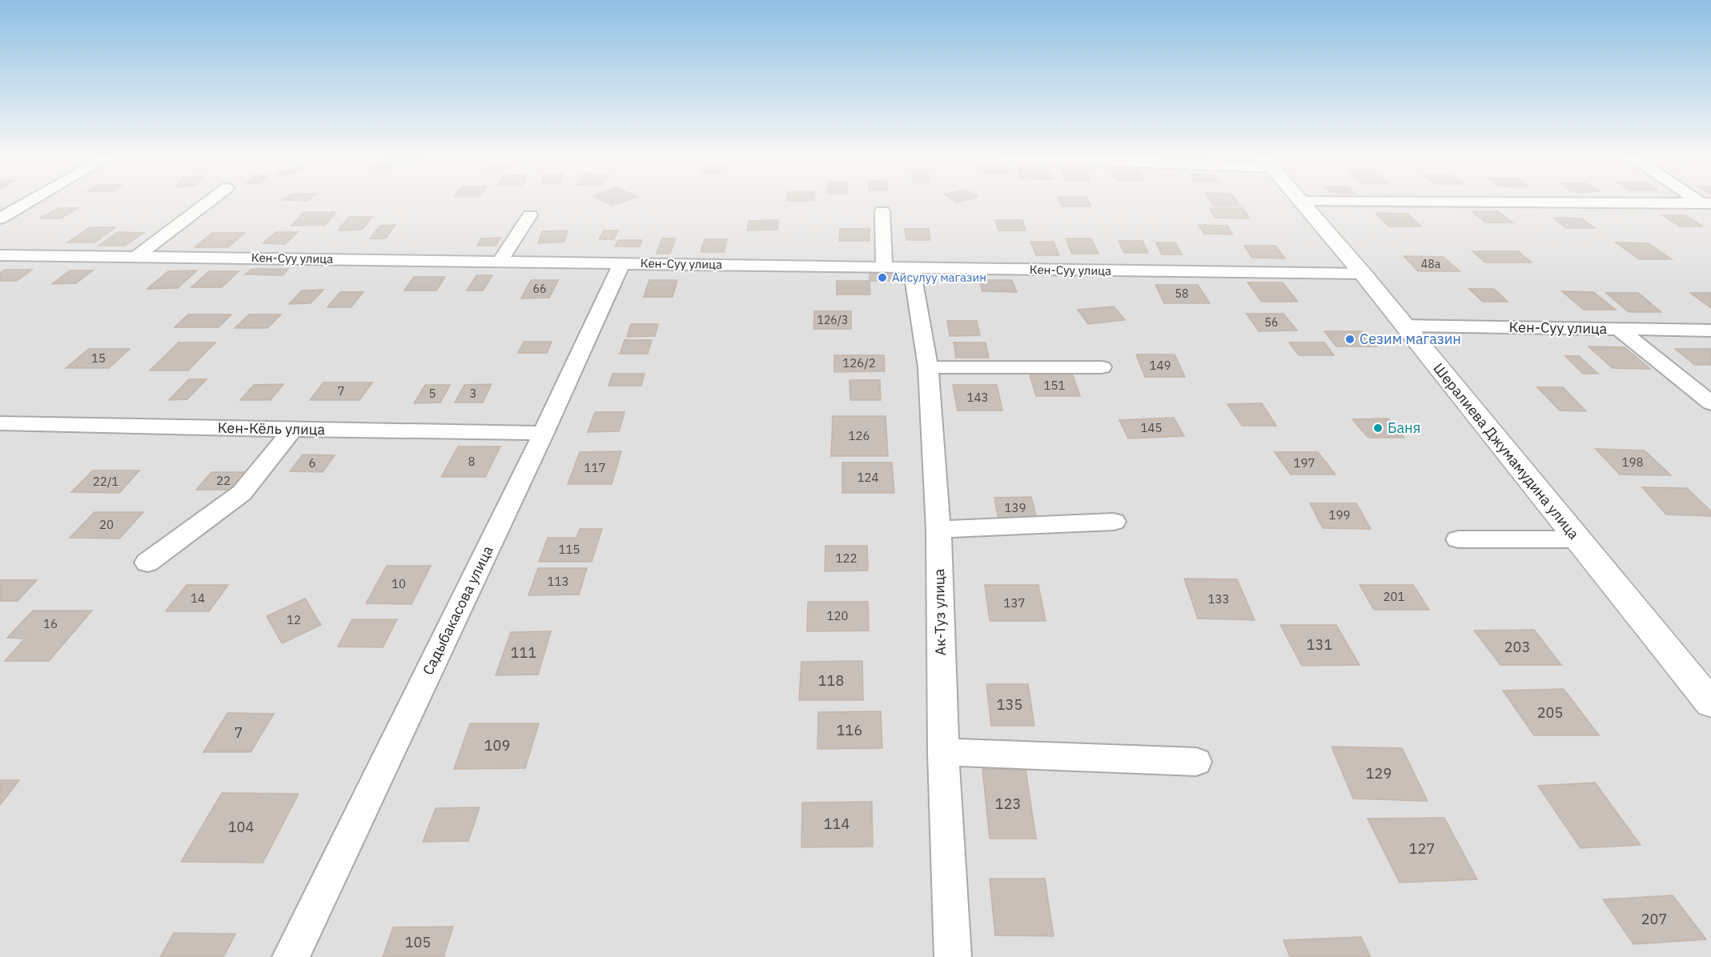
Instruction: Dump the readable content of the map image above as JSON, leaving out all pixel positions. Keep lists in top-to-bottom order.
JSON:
{
  "streets": {
    "street": [
      "Кен-Суу улица",
      "Кен-Кёль улица",
      "Шералиева Джумамудина улица",
      "Садыбакасова улица",
      "Ак-Туз улица"
    ]
  },
  "crossings": [
    ["Кен-Суу улица", "Шералиева Джумамудина улица"],
    ["Кен-Суу улица", "Садыбакасова улица"],
    ["Кен-Суу улица", "Ак-Туз улица"],
    ["Кен-Кёль улица", "Садыбакасова улица"]
  ],
  "places": ["Айсулуу магазин", "Сезим магазин", "Баня"],
  "house_numbers": [
    "48а",
    "66",
    "58",
    "126/3",
    "56",
    "15",
    "126/2",
    "149",
    "151",
    "7",
    "5",
    "3",
    "143",
    "145",
    "126",
    "8",
    "198",
    "6",
    "197",
    "117",
    "124",
    "22",
    "22/1",
    "139",
    "199",
    "20",
    "115",
    "122",
    "113",
    "10",
    "201",
    "14",
    "133",
    "137",
    "120",
    "12",
    "16",
    "131",
    "203",
    "111",
    "118",
    "135",
    "205",
    "116",
    "7",
    "109",
    "129",
    "123",
    "114",
    "104",
    "127",
    "207",
    "105"
  ]
}
